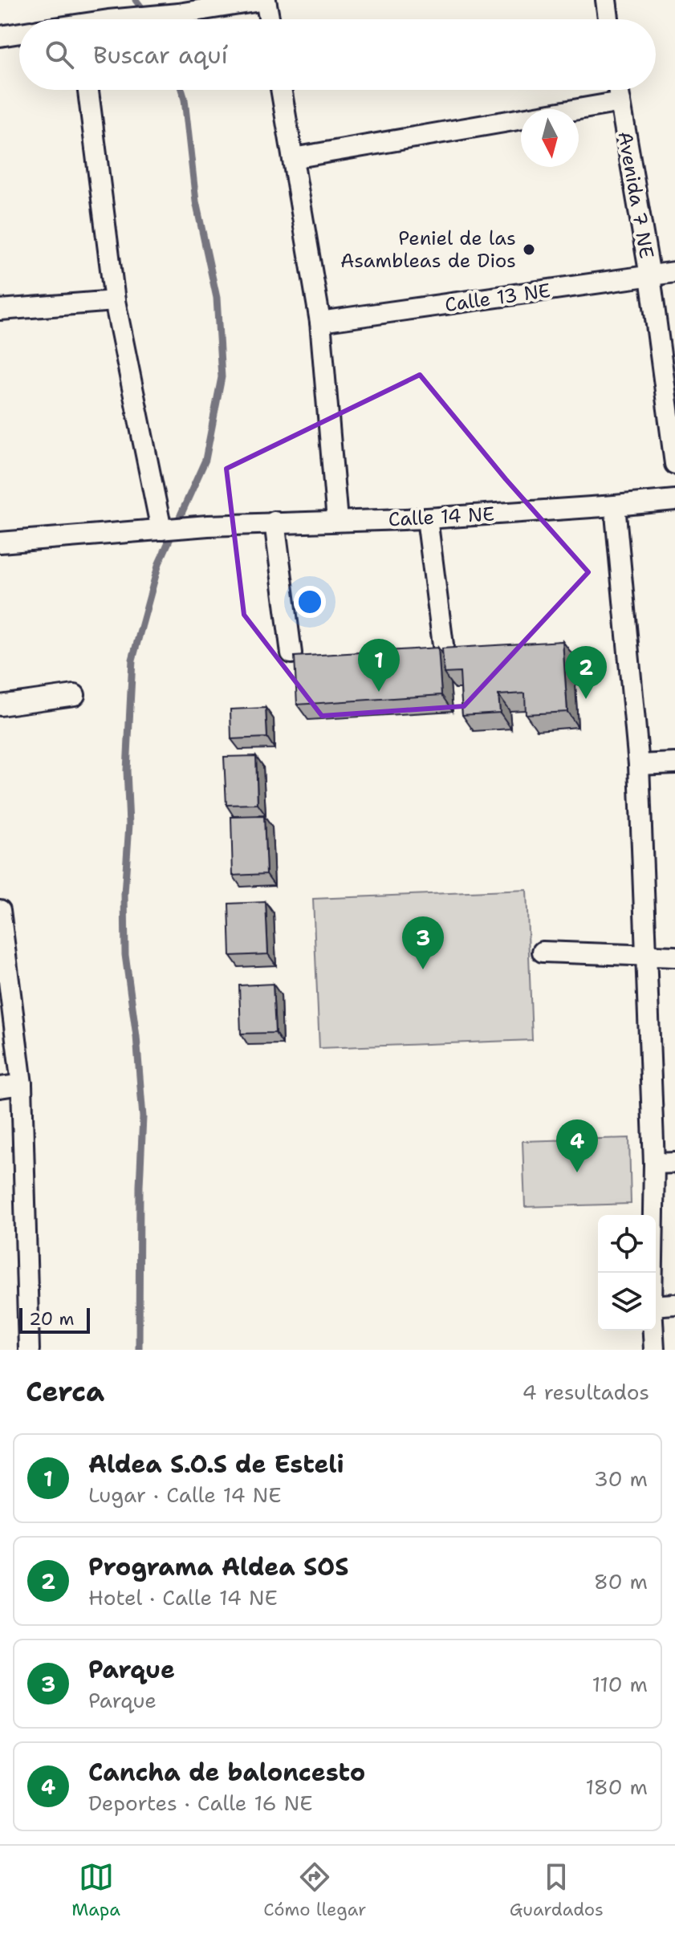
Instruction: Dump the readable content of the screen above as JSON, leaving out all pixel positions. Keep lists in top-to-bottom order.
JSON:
{
  "streets": {
    "street": ["Avenida 7 NE", "Calle 13 NE", "Calle 14 NE"]
  },
  "crossings": [
    ["Avenida 7 NE", "Calle 13 NE"]
  ],
  "places": ["Peniel de las Asambleas de Dios"],
  "scale_bar": "20 m",
  "north": "bottom",
  "page": {
    "search": "Buscar aquí",
    "pins": [
      "1",
      "2",
      "3",
      "4"
    ],
    "scale": "20 m",
    "heading": ["Cerca", "4 resultados"],
    "list": [
      {
        "mark": "1",
        "name": "Aldea S.O.S de Esteli",
        "note": "Lugar · Calle 14 NE",
        "value": "30 m"
      },
      {
        "mark": "2",
        "name": "Programa Aldea SOS",
        "note": "Hotel · Calle 14 NE",
        "value": "80 m"
      },
      {
        "mark": "3",
        "name": "Parque",
        "note": "Parque",
        "value": "110 m"
      },
      {
        "mark": "4",
        "name": "Cancha de baloncesto",
        "note": "Deportes · Calle 16 NE",
        "value": "180 m"
      }
    ],
    "nav": ["Mapa", "Cómo llegar", "Guardados"]
  }
}
